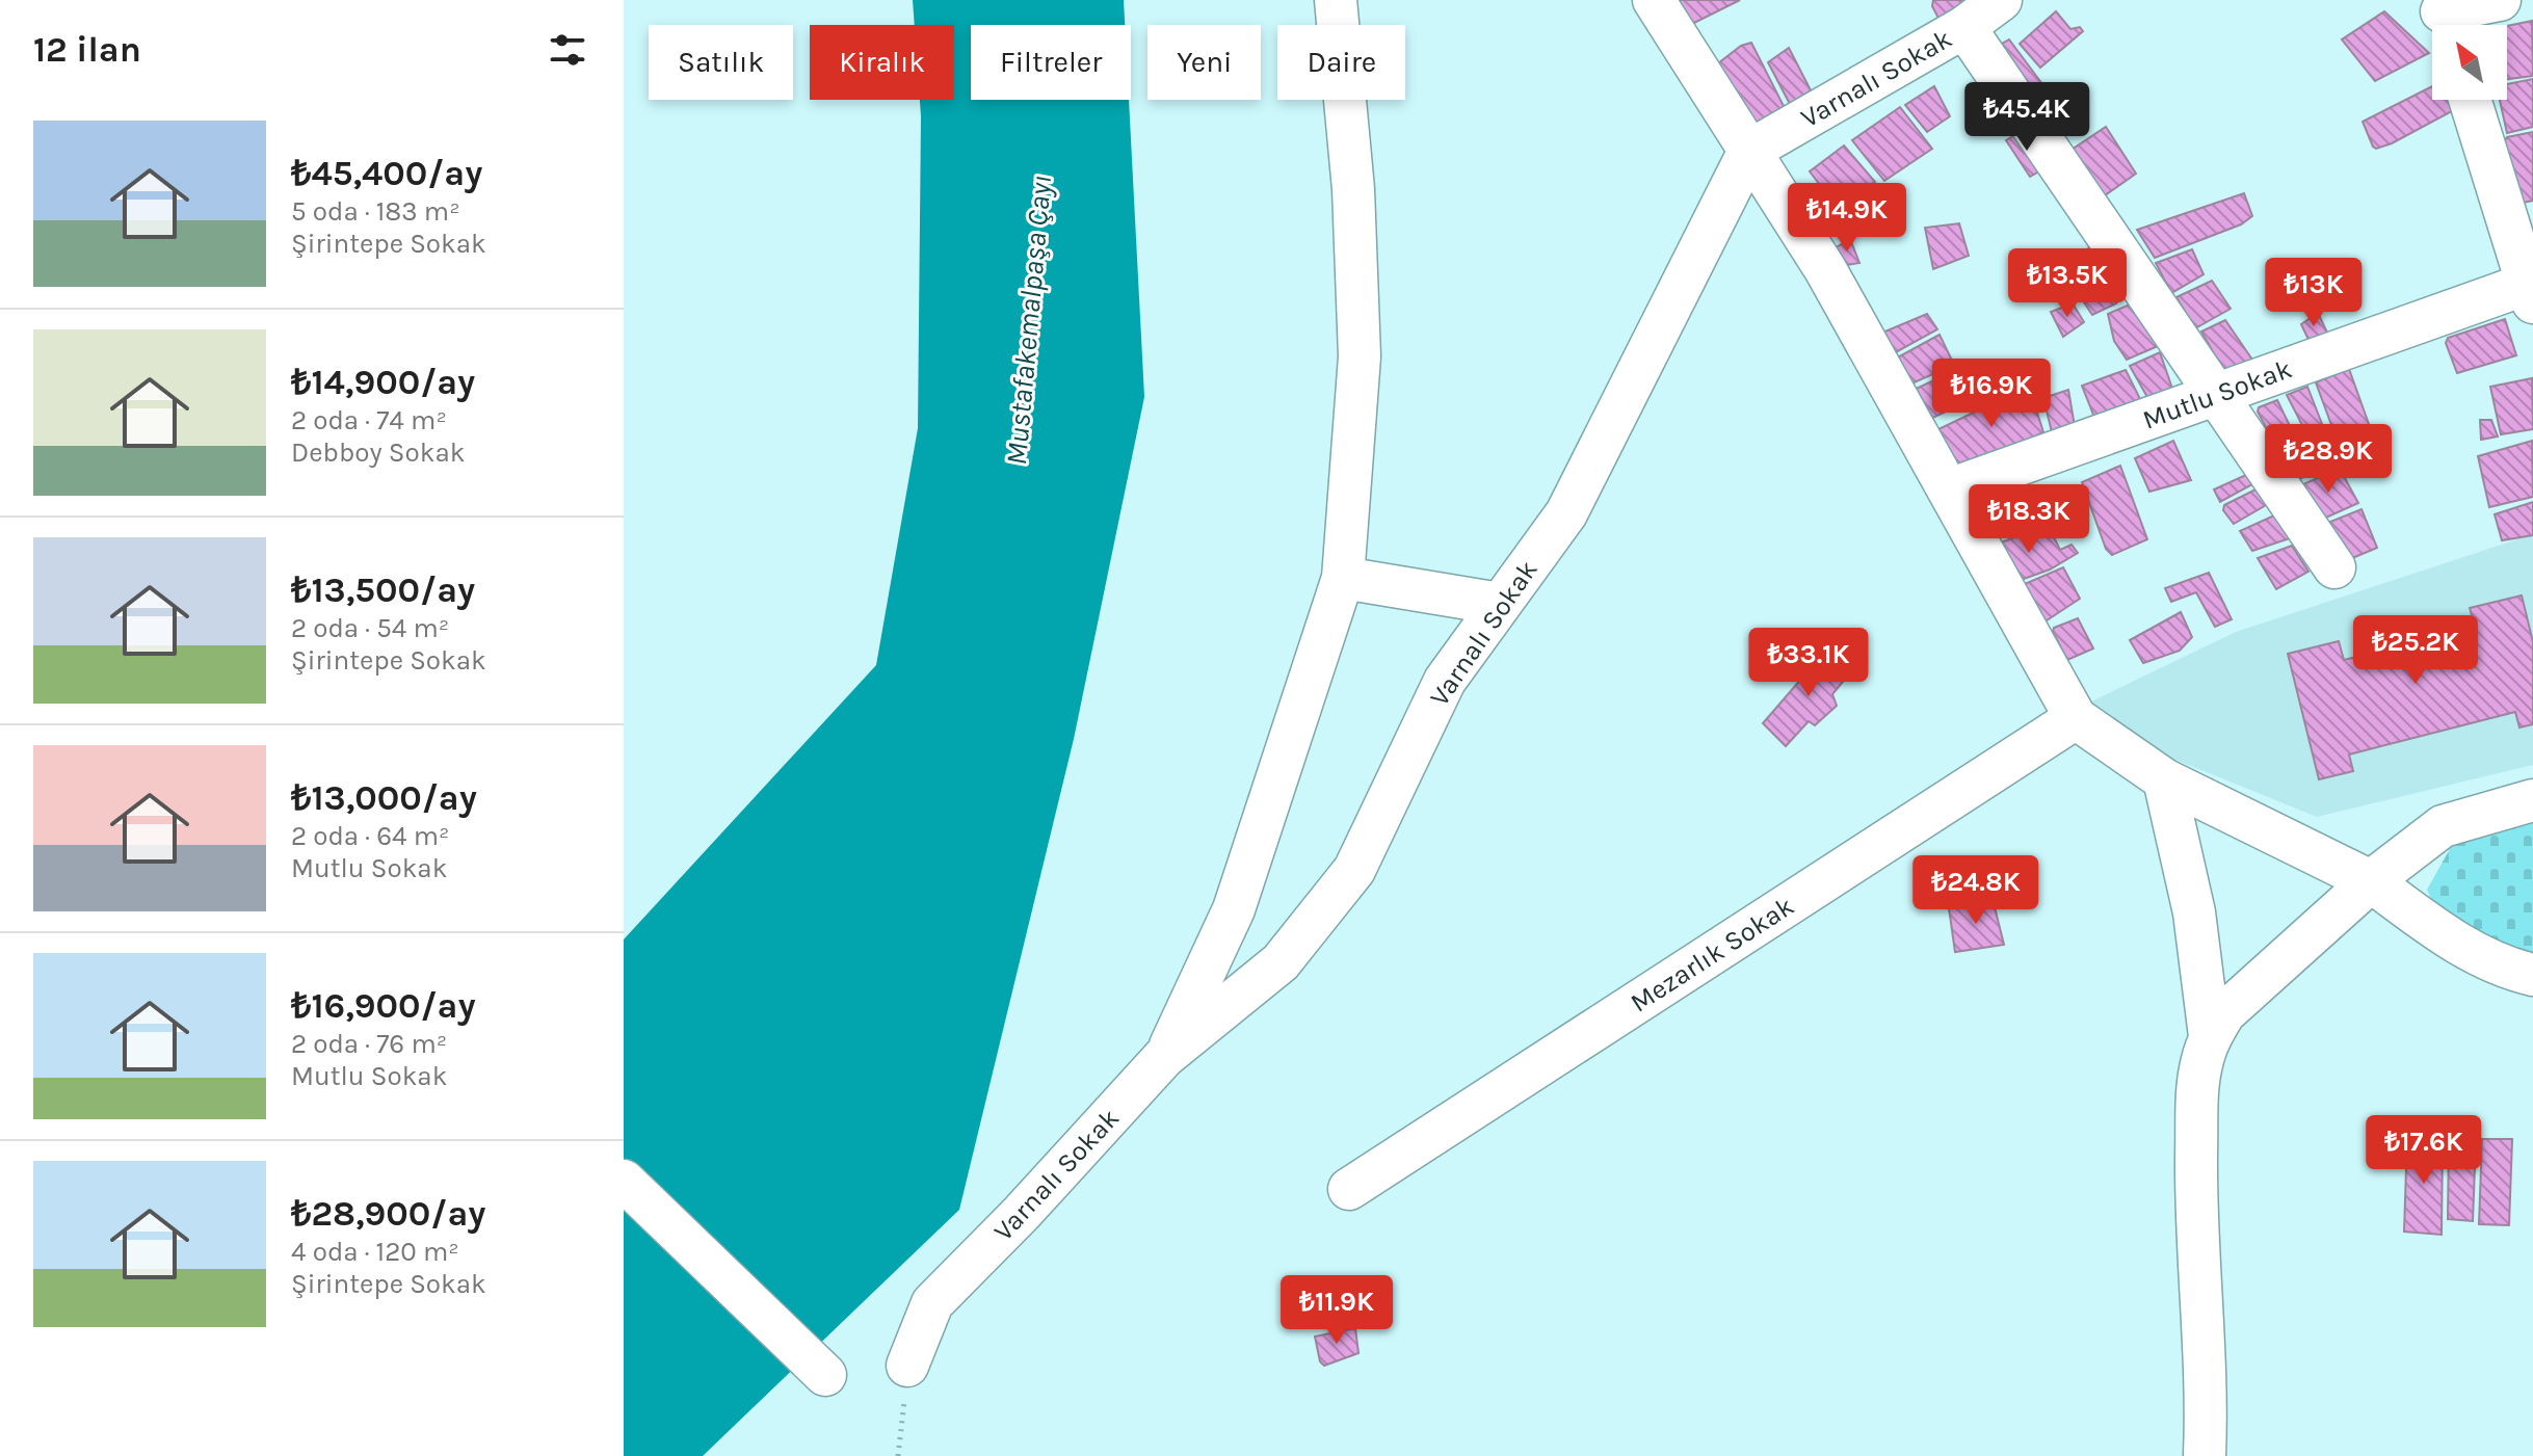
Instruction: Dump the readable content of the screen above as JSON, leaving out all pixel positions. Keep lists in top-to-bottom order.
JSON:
{
  "streets": {
    "street": ["Varnalı Sokak", "Mutlu Sokak", "Mezarlık Sokak"]
  },
  "water": ["Mustafakemalpaşa Çayı"],
  "north": "top left",
  "page": {
    "heading": "12 ilan",
    "chip": [
      "Satılık",
      "Kiralık",
      "Filtreler",
      "Yeni",
      "Daire"
    ],
    "price": [
      "₺45.4K",
      "₺14.9K",
      "₺13.5K",
      "₺13K",
      "₺16.9K",
      "₺28.9K",
      "₺18.3K",
      "₺25.2K",
      "₺33.1K",
      "₺24.8K",
      "₺17.6K",
      "₺11.9K"
    ],
    "list": [
      {
        "name": "₺45,400/ay",
        "note": "5 oda · 183 m² · Şirintepe Sokak"
      },
      {
        "name": "₺14,900/ay",
        "note": "2 oda · 74 m² · Debboy Sokak"
      },
      {
        "name": "₺13,500/ay",
        "note": "2 oda · 54 m² · Şirintepe Sokak"
      },
      {
        "name": "₺13,000/ay",
        "note": "2 oda · 64 m² · Mutlu Sokak"
      },
      {
        "name": "₺16,900/ay",
        "note": "2 oda · 76 m² · Mutlu Sokak"
      },
      {
        "name": "₺28,900/ay",
        "note": "4 oda · 120 m² · Şirintepe Sokak"
      }
    ]
  }
}
